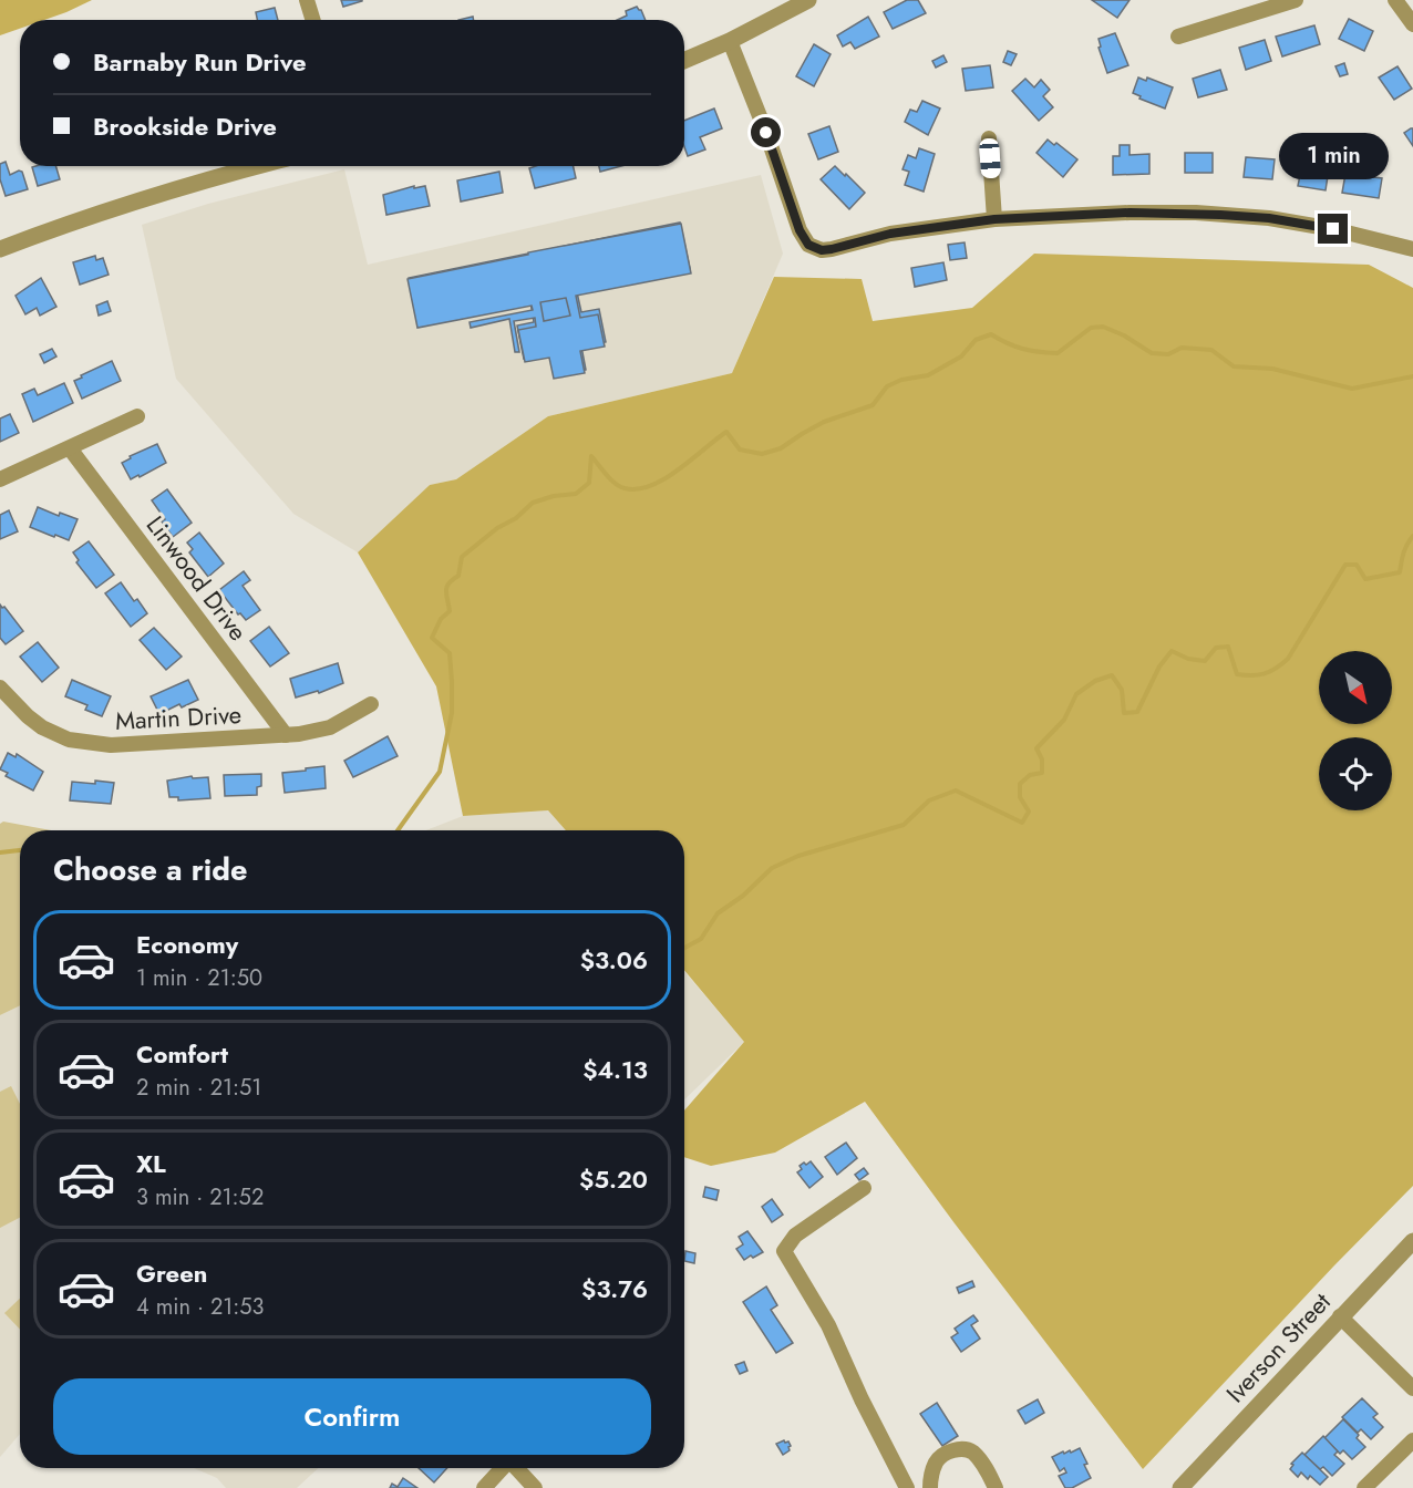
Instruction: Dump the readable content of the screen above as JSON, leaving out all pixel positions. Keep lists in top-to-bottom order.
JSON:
{
  "streets": {
    "street": ["Linwood Drive", "Martin Drive", "Iverson Street"]
  },
  "crossings": [
    ["Linwood Drive", "Martin Drive"]
  ],
  "north": "bottom right",
  "page": {
    "banner": ["Barnaby Run Drive", "Brookside Drive"],
    "bubble": "1 min",
    "heading": "Choose a ride",
    "list": [
      {
        "name": "Economy",
        "note": "1 min · 21:50",
        "value": "$3.06"
      },
      {
        "name": "Comfort",
        "note": "2 min · 21:51",
        "value": "$4.13"
      },
      {
        "name": "XL",
        "note": "3 min · 21:52",
        "value": "$5.20"
      },
      {
        "name": "Green",
        "note": "4 min · 21:53",
        "value": "$3.76"
      }
    ],
    "buttons": "Confirm"
  }
}
